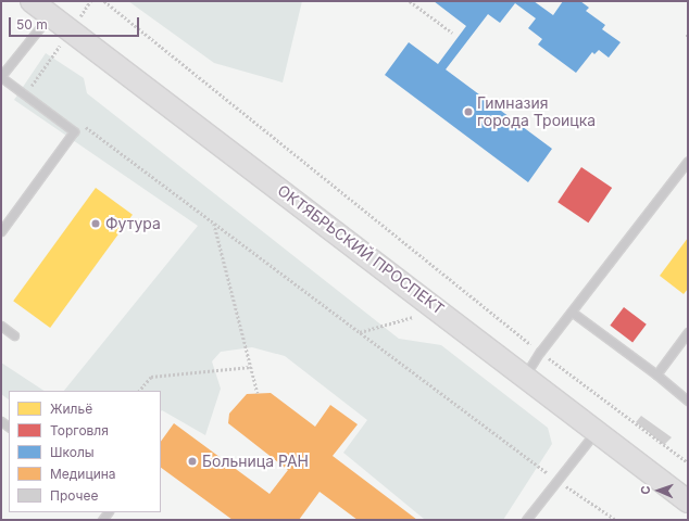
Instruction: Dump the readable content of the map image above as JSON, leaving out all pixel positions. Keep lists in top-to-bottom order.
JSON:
{
  "streets": {
    "main road": ["ОКТЯБРЬСКИЙ ПРОСПЕКТ"]
  },
  "places": ["Гимназия города Троицка", "Футура", "Больница РАН"],
  "legend": [
    "Жильё",
    "Торговля",
    "Школы",
    "Медицина",
    "Прочее"
  ],
  "scale_bar": "50 m",
  "north": "left"
}
